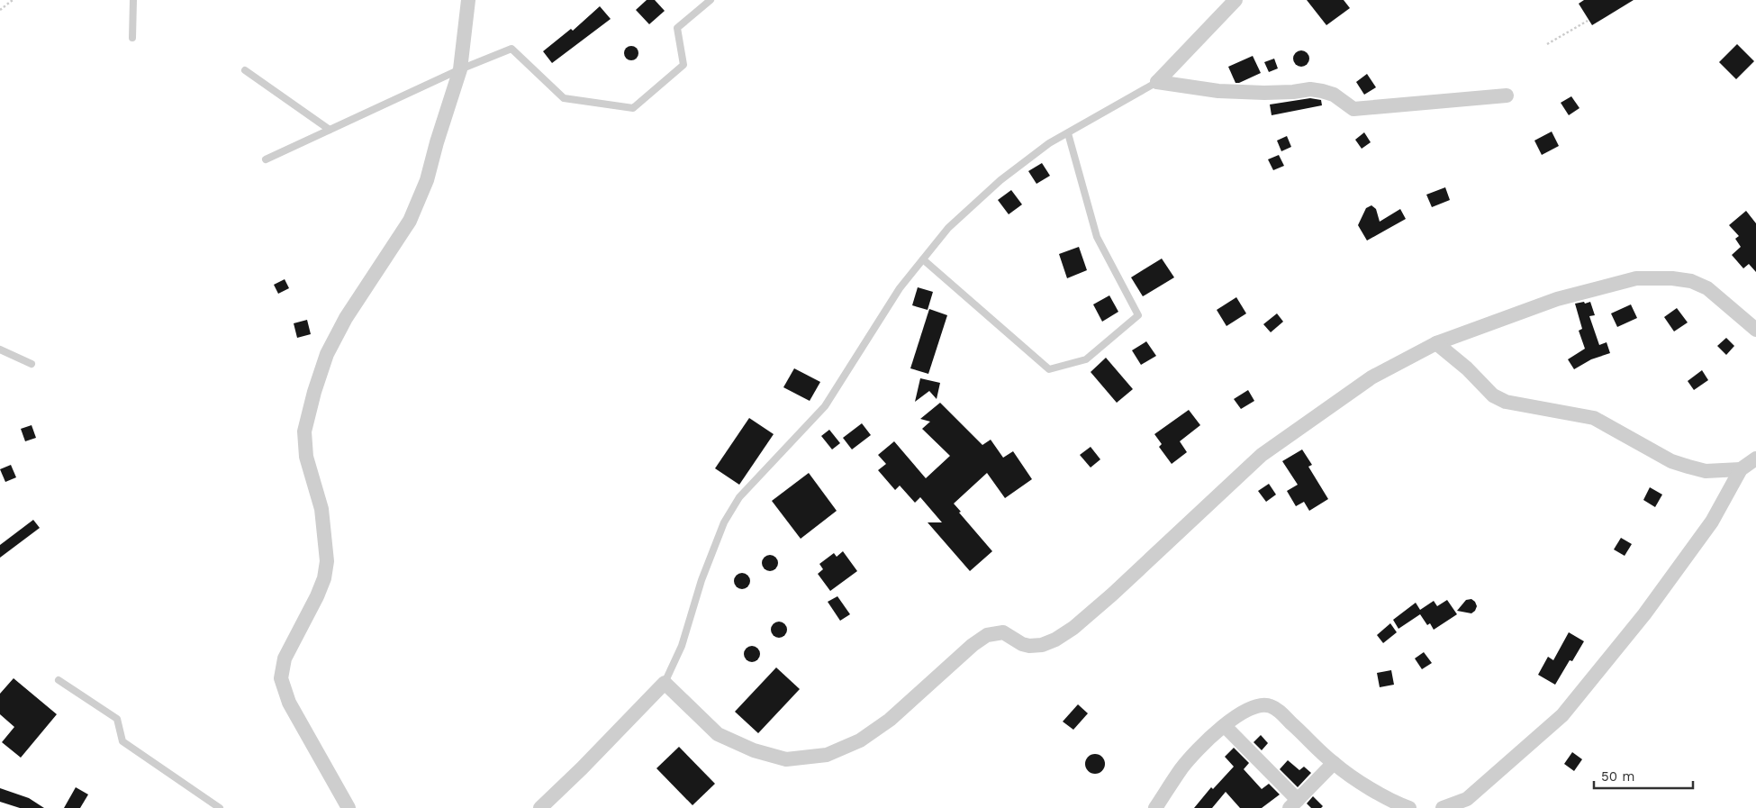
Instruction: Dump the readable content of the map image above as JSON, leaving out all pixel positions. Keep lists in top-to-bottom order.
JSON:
{
  "scale_bar": "50 m"
}
